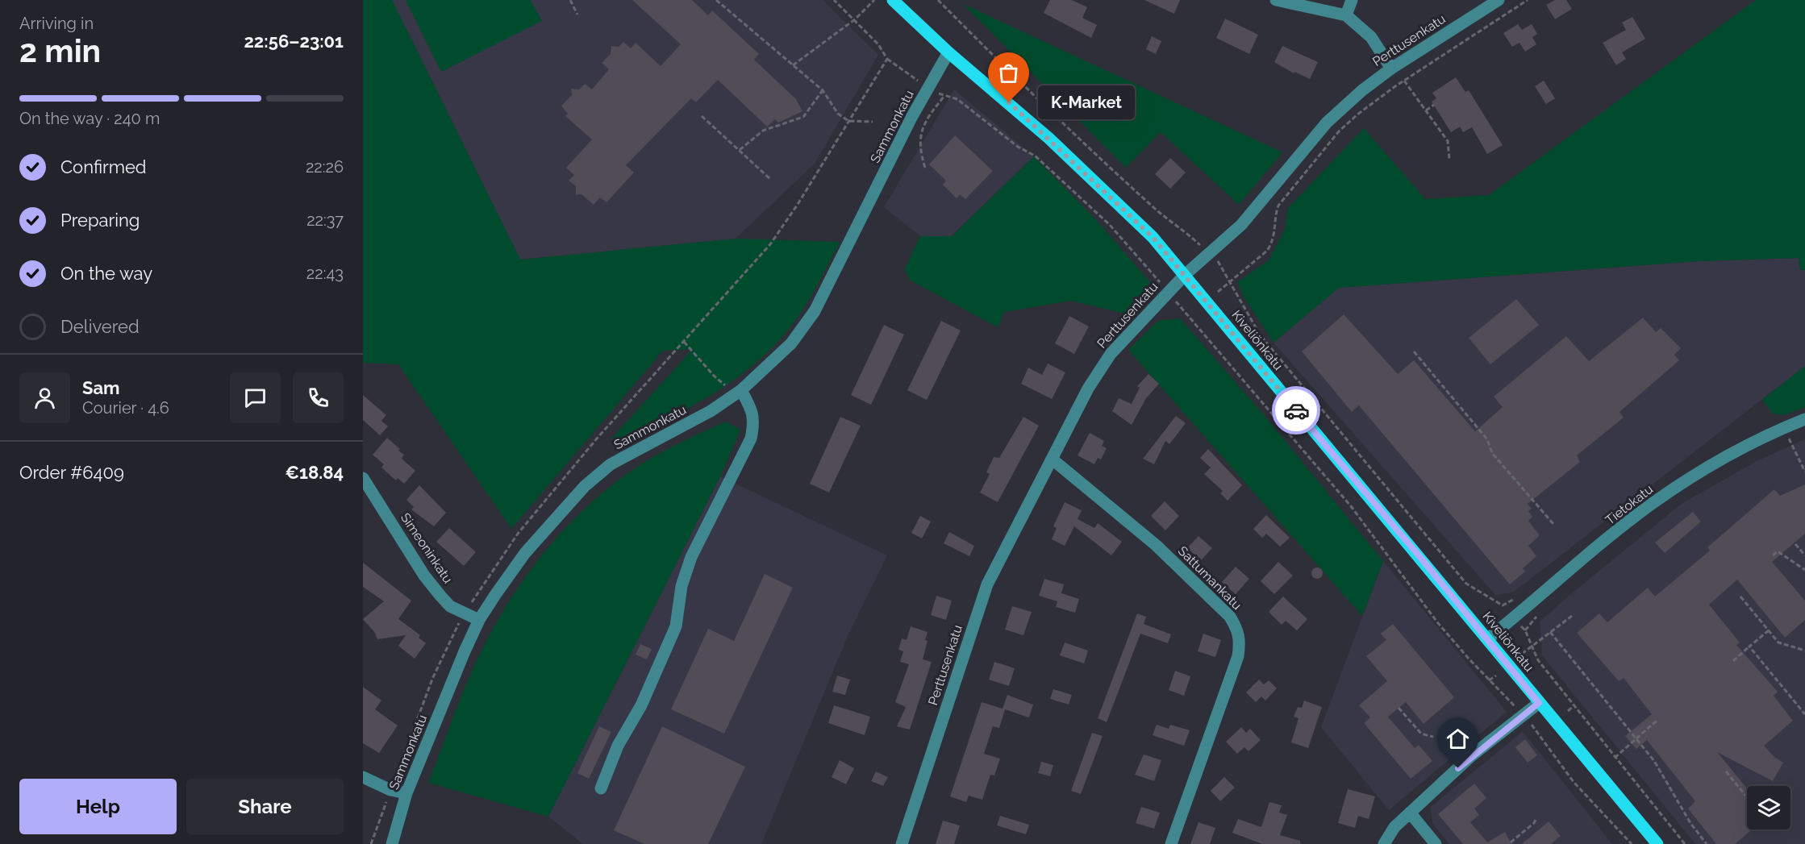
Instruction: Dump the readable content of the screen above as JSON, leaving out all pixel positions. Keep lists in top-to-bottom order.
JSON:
{
  "streets": {
    "main road": ["Kiveliönkatu"],
    "street": [
      "Perttusenkatu",
      "Sammonkatu",
      "Tietokatu",
      "Simeoninkatu",
      "Sattumankatu"
    ]
  },
  "crossings": [
    ["Perttusenkatu", "Kiveliönkatu"],
    ["Perttusenkatu", "Sattumankatu"],
    ["Sammonkatu", "Kiveliönkatu"],
    ["Sammonkatu", "Simeoninkatu"],
    ["Kiveliönkatu", "Tietokatu"]
  ],
  "places": ["K-Market"],
  "page": {
    "heading": ["2 min", "Arriving in", "22:56–23:01"],
    "panel": [
      "Sam",
      "Courier · 4.6",
      "Order #6409",
      "€18.84"
    ],
    "bar": "On the way · 240 m",
    "bubble": "K-Market",
    "list": [
      ["Confirmed", "22:26"],
      ["Preparing", "22:37"],
      ["On the way", "22:43"],
      "Delivered"
    ],
    "buttons": ["Help", "Share"]
  }
}
